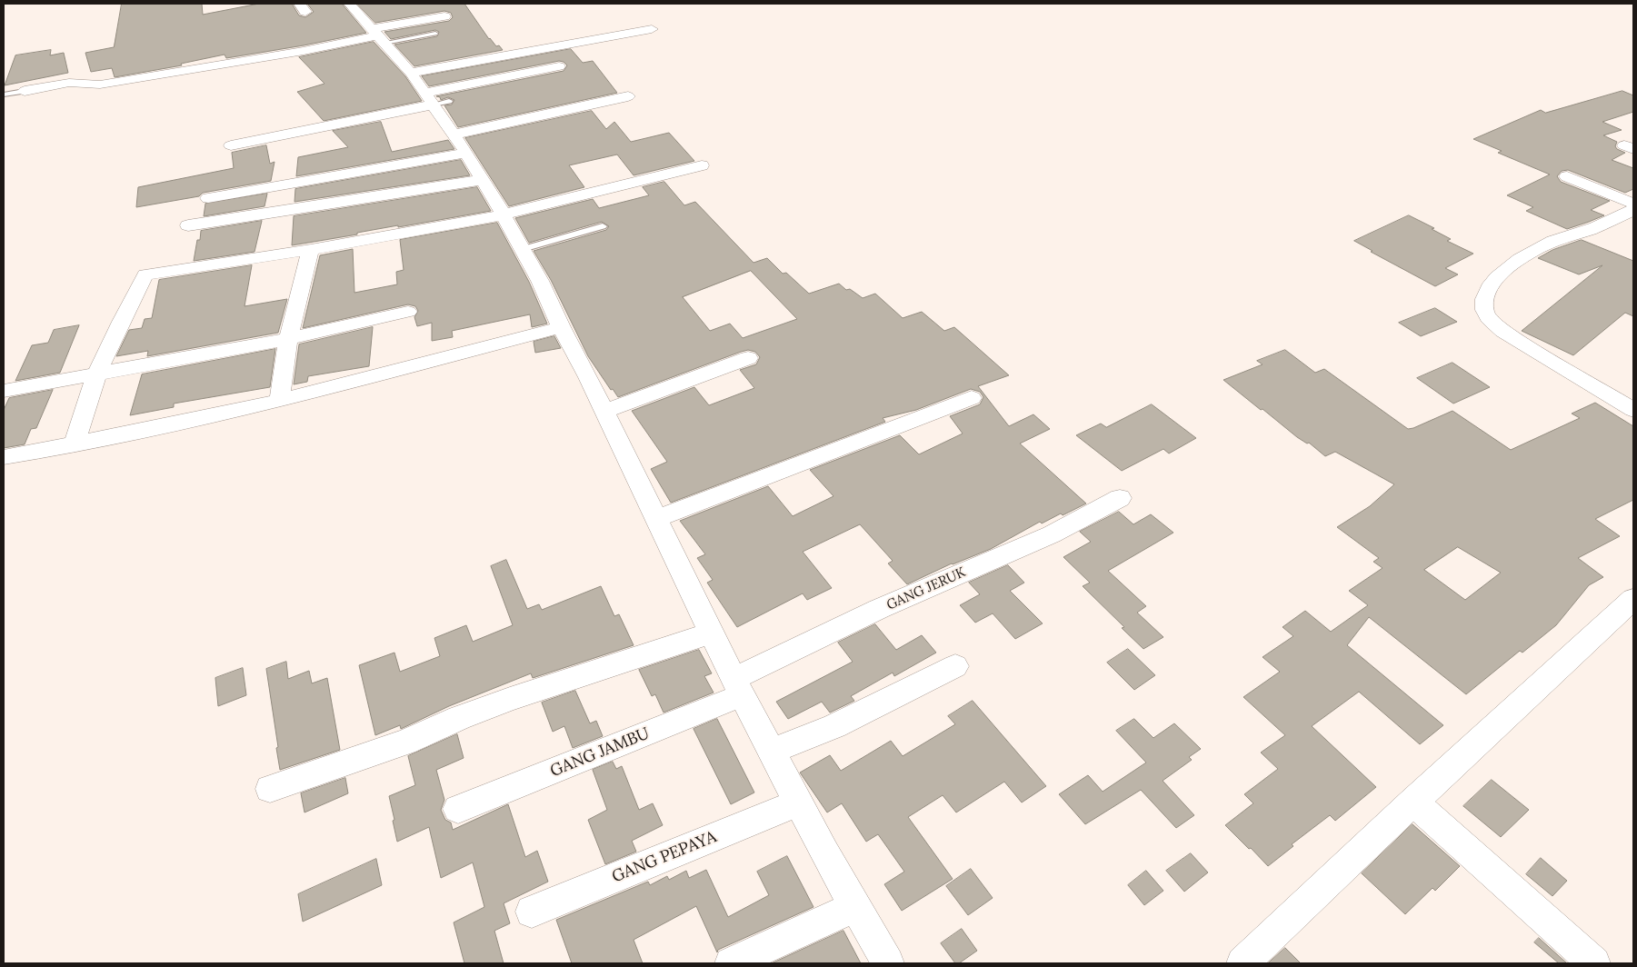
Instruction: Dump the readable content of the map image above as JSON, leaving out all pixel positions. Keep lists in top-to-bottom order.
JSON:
{
  "streets": {
    "street": ["GANG JERUK", "GANG JAMBU", "GANG PEPAYA"]
  },
  "crossings": [
    ["GANG JERUK", "GANG JAMBU"]
  ]
}
